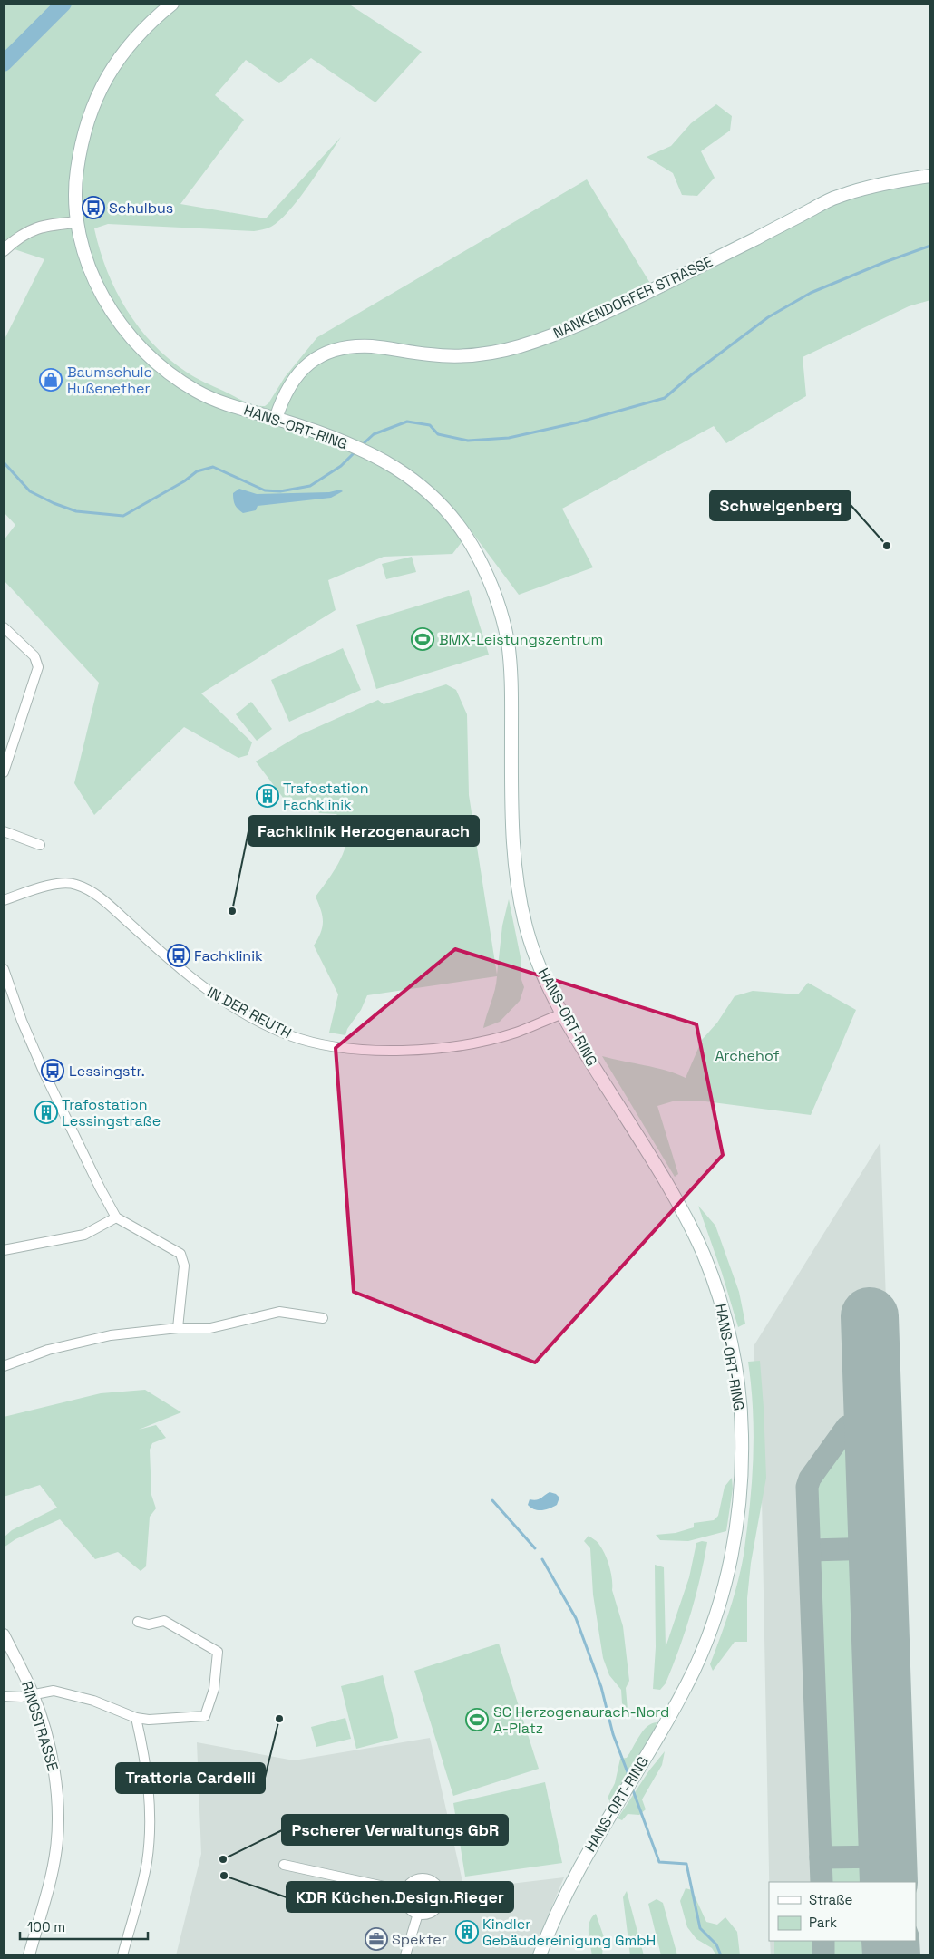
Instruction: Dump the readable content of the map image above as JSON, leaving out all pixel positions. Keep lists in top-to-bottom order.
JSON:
{
  "streets": {
    "main road": ["NANKENDORFER STRASSE", "HANS-ORT-RING"],
    "street": ["IN DER REUTH", "RINGSTRASSE"]
  },
  "crossings": [
    ["NANKENDORFER STRASSE", "HANS-ORT-RING"],
    ["HANS-ORT-RING", "IN DER REUTH"]
  ],
  "parks": ["Archehof"],
  "places": {
    "bus stop": ["Schulbus", "Fachklinik", "Lessingstr."],
    "shop": ["Baumschule Hußenether"],
    "other": [
      "Schwelgenberg",
      "Fachklinik Herzogenaurach",
      "Trattoria Cardelli",
      "Pscherer Verwaltungs GbR",
      "KDR Küchen.Design.Rieger"
    ],
    "sports": ["BMX-Leistungszentrum", "SC Herzogenaurach-Nord A-Platz"],
    "building": ["Trafostation Fachklinik", "Trafostation Lessingstraße", "Kindler Gebäudereinigung GmbH"],
    "office": ["Spekter"]
  },
  "legend": ["Straße", "Park"],
  "scale_bar": "100 m"
}
